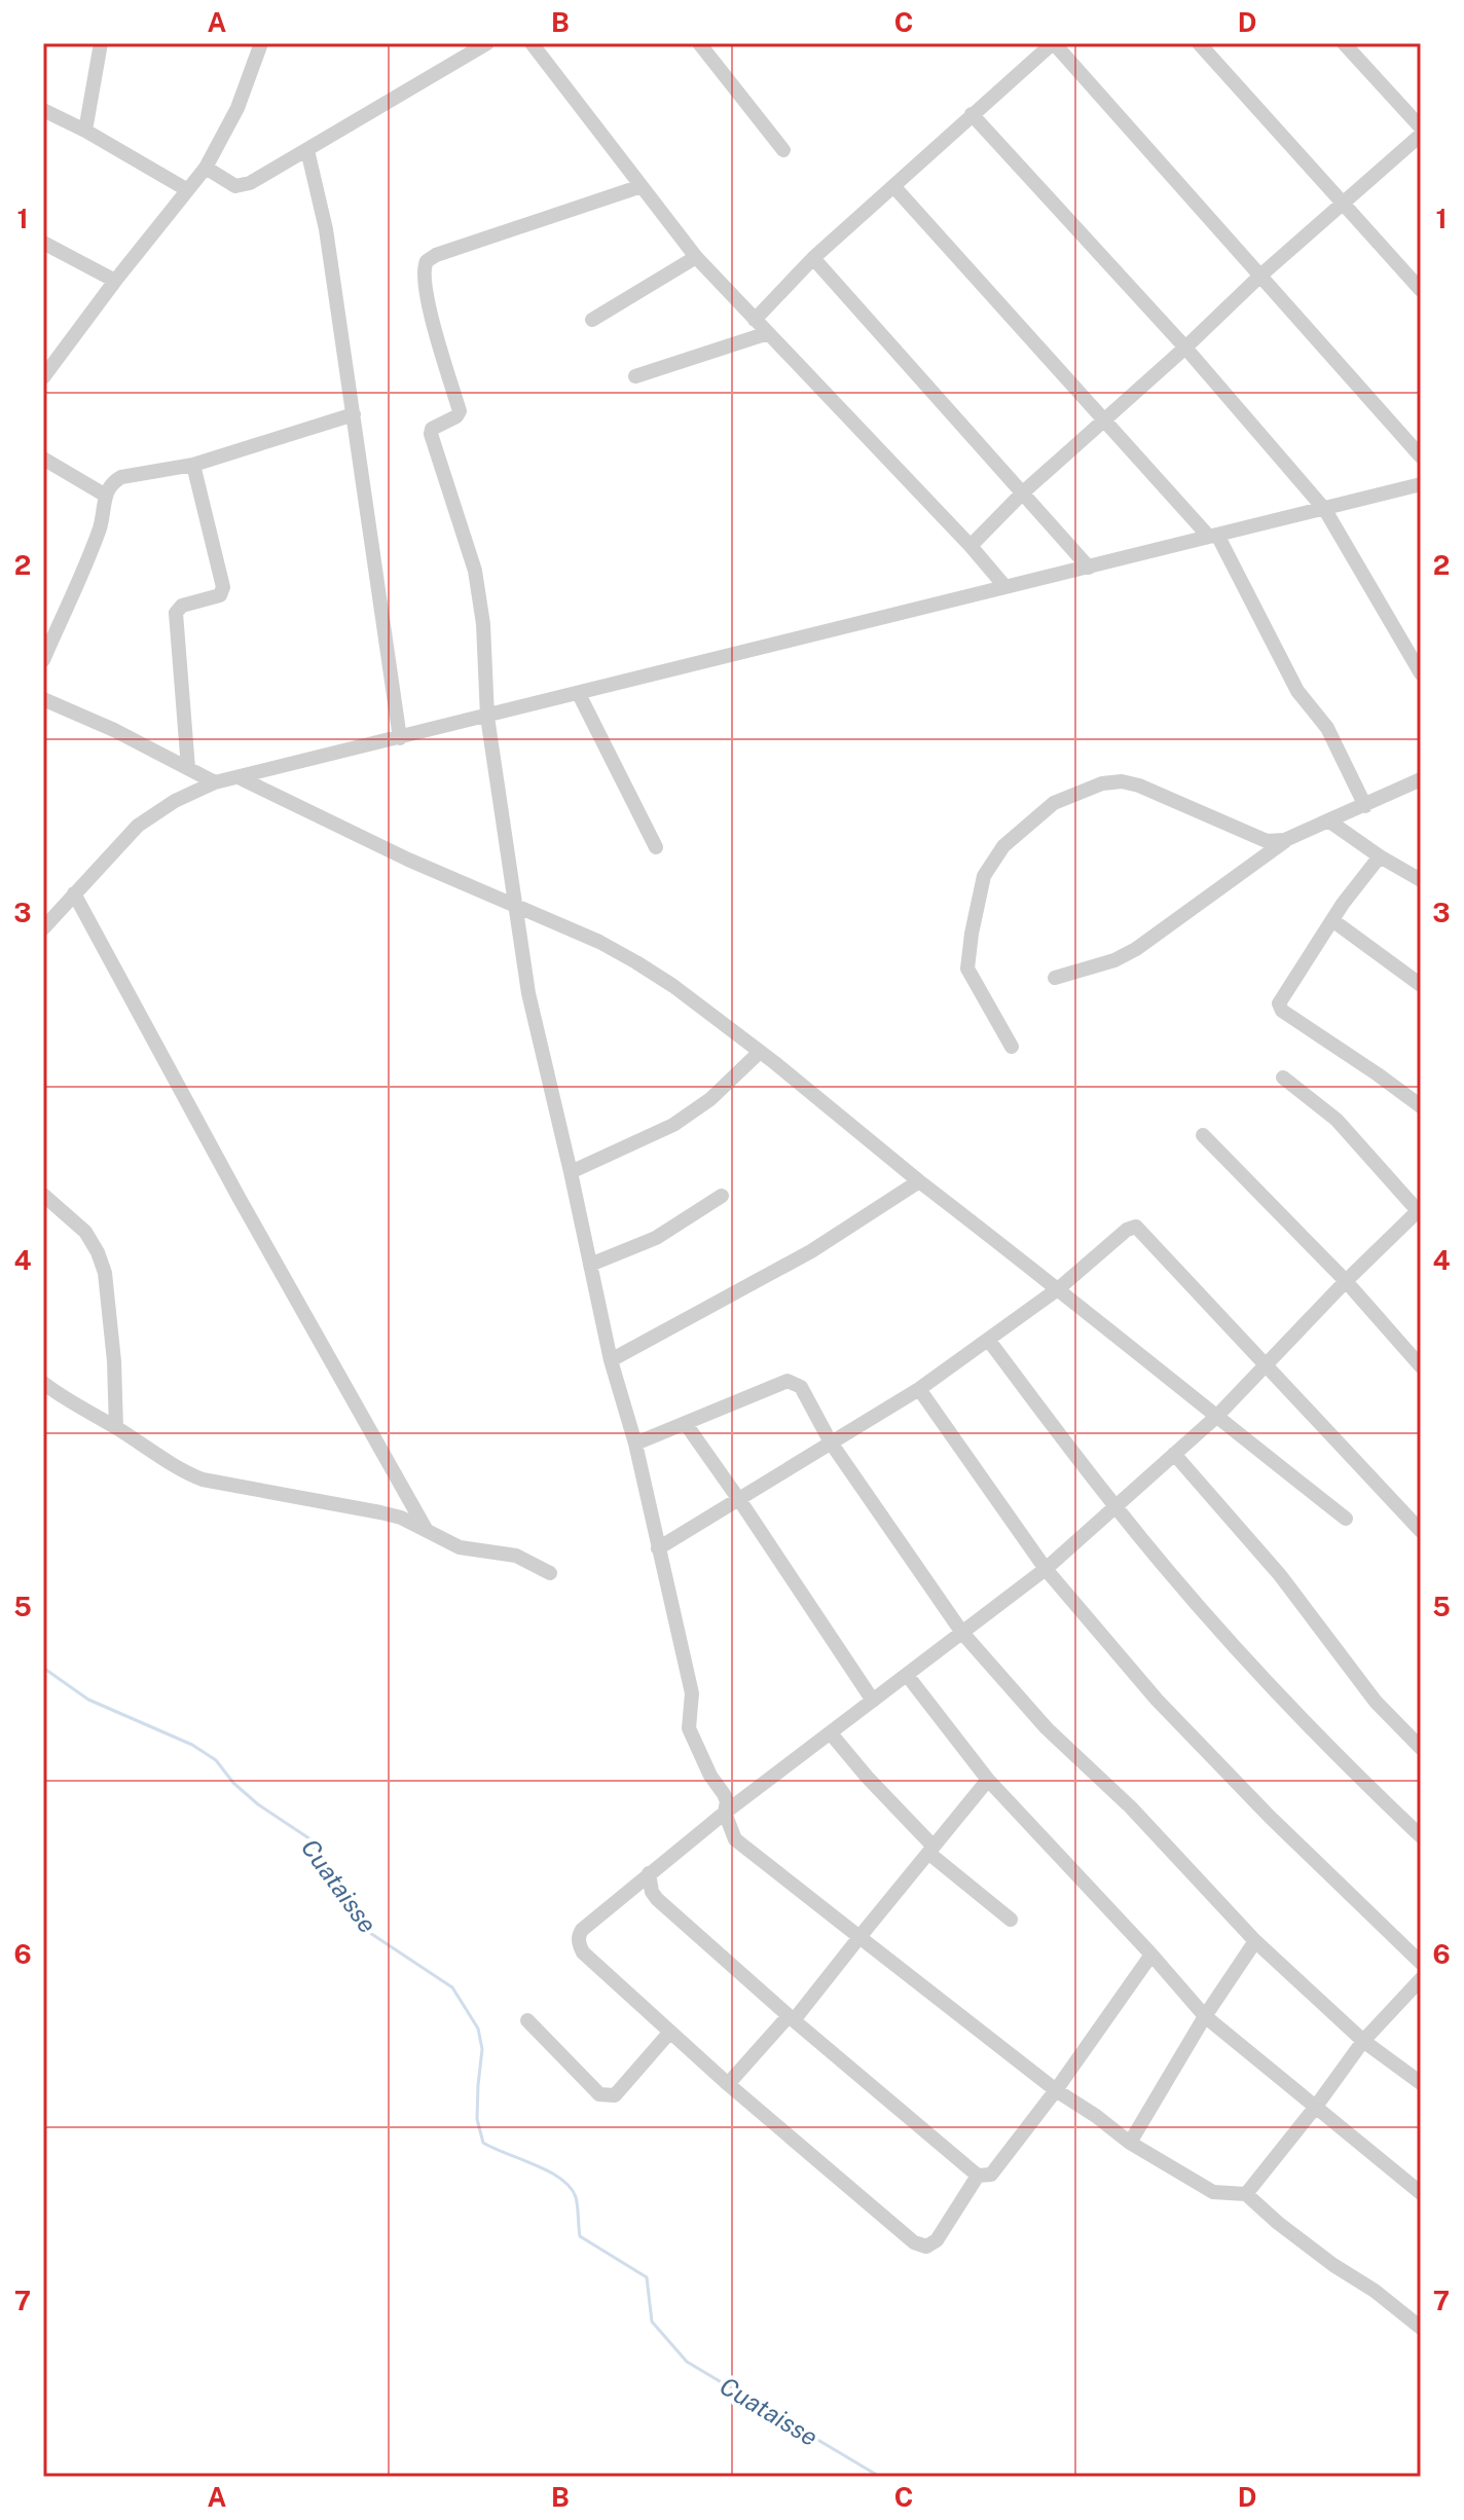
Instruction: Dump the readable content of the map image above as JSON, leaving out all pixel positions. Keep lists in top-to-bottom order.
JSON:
{
  "water": ["Cuataisse"],
  "grid": {
    "columns": [
      "A",
      "B",
      "C",
      "D"
    ],
    "rows": [
      "1",
      "2",
      "3",
      "4",
      "5",
      "6",
      "7"
    ]
  }
}
